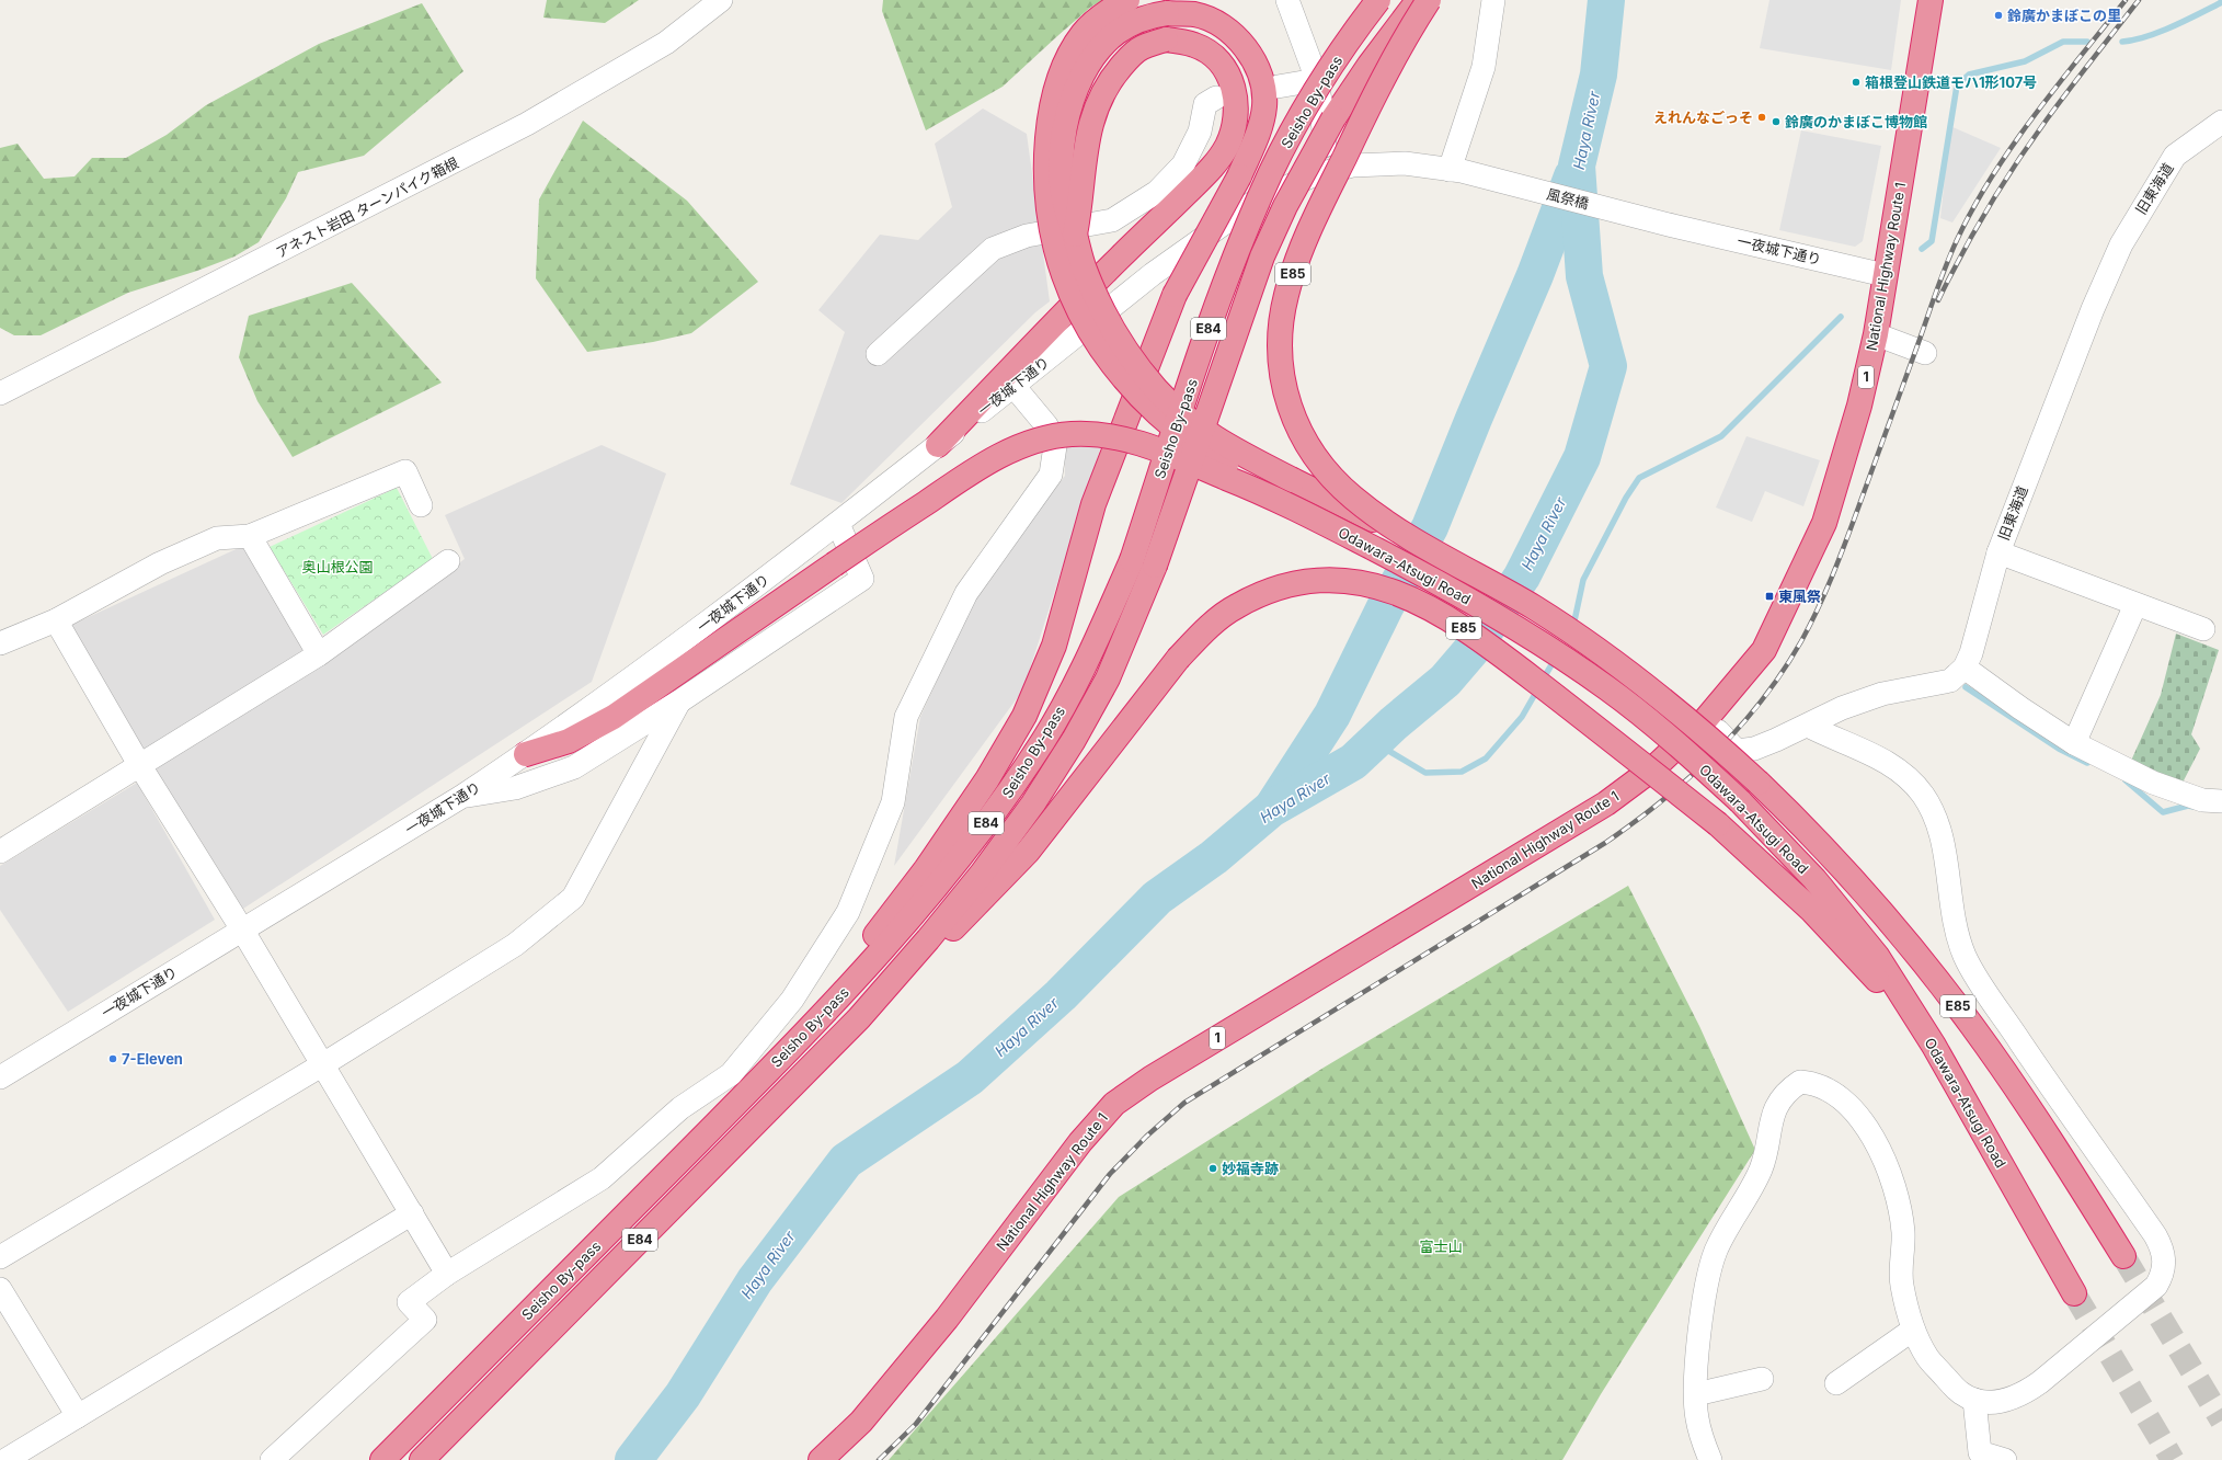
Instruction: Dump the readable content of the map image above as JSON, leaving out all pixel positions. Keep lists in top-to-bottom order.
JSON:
{
  "streets": {
    "highway": [
      "Seisho By-pass",
      "National Highway Route 1",
      "E85",
      "E84",
      "1",
      "Odawara-Atsugi Road"
    ],
    "street": [
      "旧東海道",
      "風祭橋",
      "アネスト岩田 ターンパイク箱根",
      "一夜城下通り"
    ]
  },
  "crossings": [
    ["Seisho By-pass", "E85"],
    ["旧東海道", "National Highway Route 1"],
    ["風祭橋", "一夜城下通り"],
    ["一夜城下通り", "National Highway Route 1"],
    ["E85", "Odawara-Atsugi Road"]
  ],
  "water": ["Haya River"],
  "parks": ["奥山根公園", "富士山"],
  "places": {
    "other": [
      "鈴廣かまぼこの里",
      "箱根登山鉄道モハ1形107号",
      "えれんなごっそ",
      "鈴廣のかまぼこ博物館",
      "7-Eleven",
      "妙福寺跡"
    ],
    "transit": ["東風祭"]
  }
}
